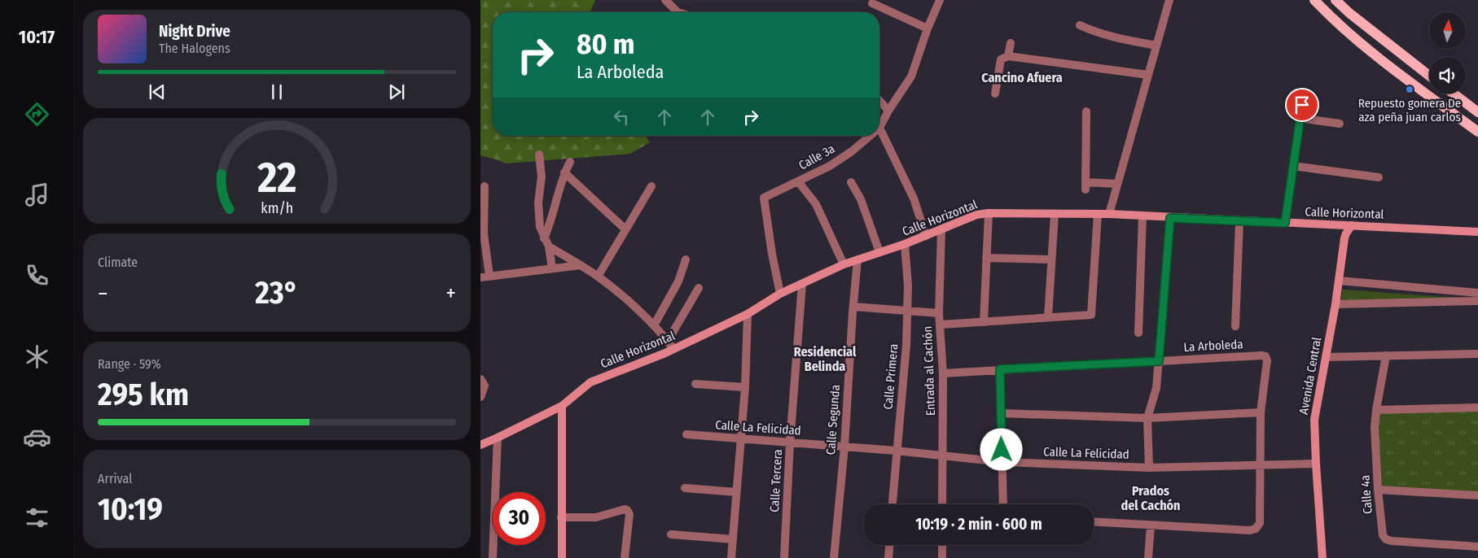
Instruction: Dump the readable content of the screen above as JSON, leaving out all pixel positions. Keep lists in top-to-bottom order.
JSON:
{
  "streets": {
    "main road": ["Calle Horizontal", "Avenida Central"],
    "street": [
      "Calle 3a",
      "La Arboleda",
      "Entrada al Cachón",
      "Calle Primera",
      "Calle Segunda",
      "Calle La Felicidad",
      "Calle Tercera",
      "Calle 4a"
    ]
  },
  "crossings": [
    ["Calle 3a", "Calle Horizontal"],
    ["Calle Horizontal", "Entrada al Cachón"],
    ["Calle Horizontal", "Avenida Central"],
    ["Calle Horizontal", "Calle Primera"],
    ["Calle Horizontal", "Calle Segunda"],
    ["Calle Horizontal", "Calle Tercera"],
    ["La Arboleda", "Entrada al Cachón"],
    ["Entrada al Cachón", "Calle La Felicidad"],
    ["Avenida Central", "Calle La Felicidad"],
    ["Calle Primera", "Calle La Felicidad"],
    ["Calle Segunda", "Calle La Felicidad"],
    ["Calle La Felicidad", "Calle Tercera"]
  ],
  "districts": ["Cancino Afuera", "Residencial Belinda", "Prados del Cachón"],
  "places": ["Repuesto gomera De aza peña juan carlos"],
  "north": "top",
  "page": {
    "tabs": "10:17",
    "turn": ["80 m", "La Arboleda"],
    "song": ["Night Drive", "The Halogens"],
    "tile": [
      "Climate",
      ["Range · 59%", "295 km"],
      ["Arrival", "10:19"]
    ],
    "heat": ["−", "23°", "+"],
    "limit": "30",
    "trip": "10:19 · 2 min · 600 m",
    "gauge": ["22", "km/h"]
  }
}
